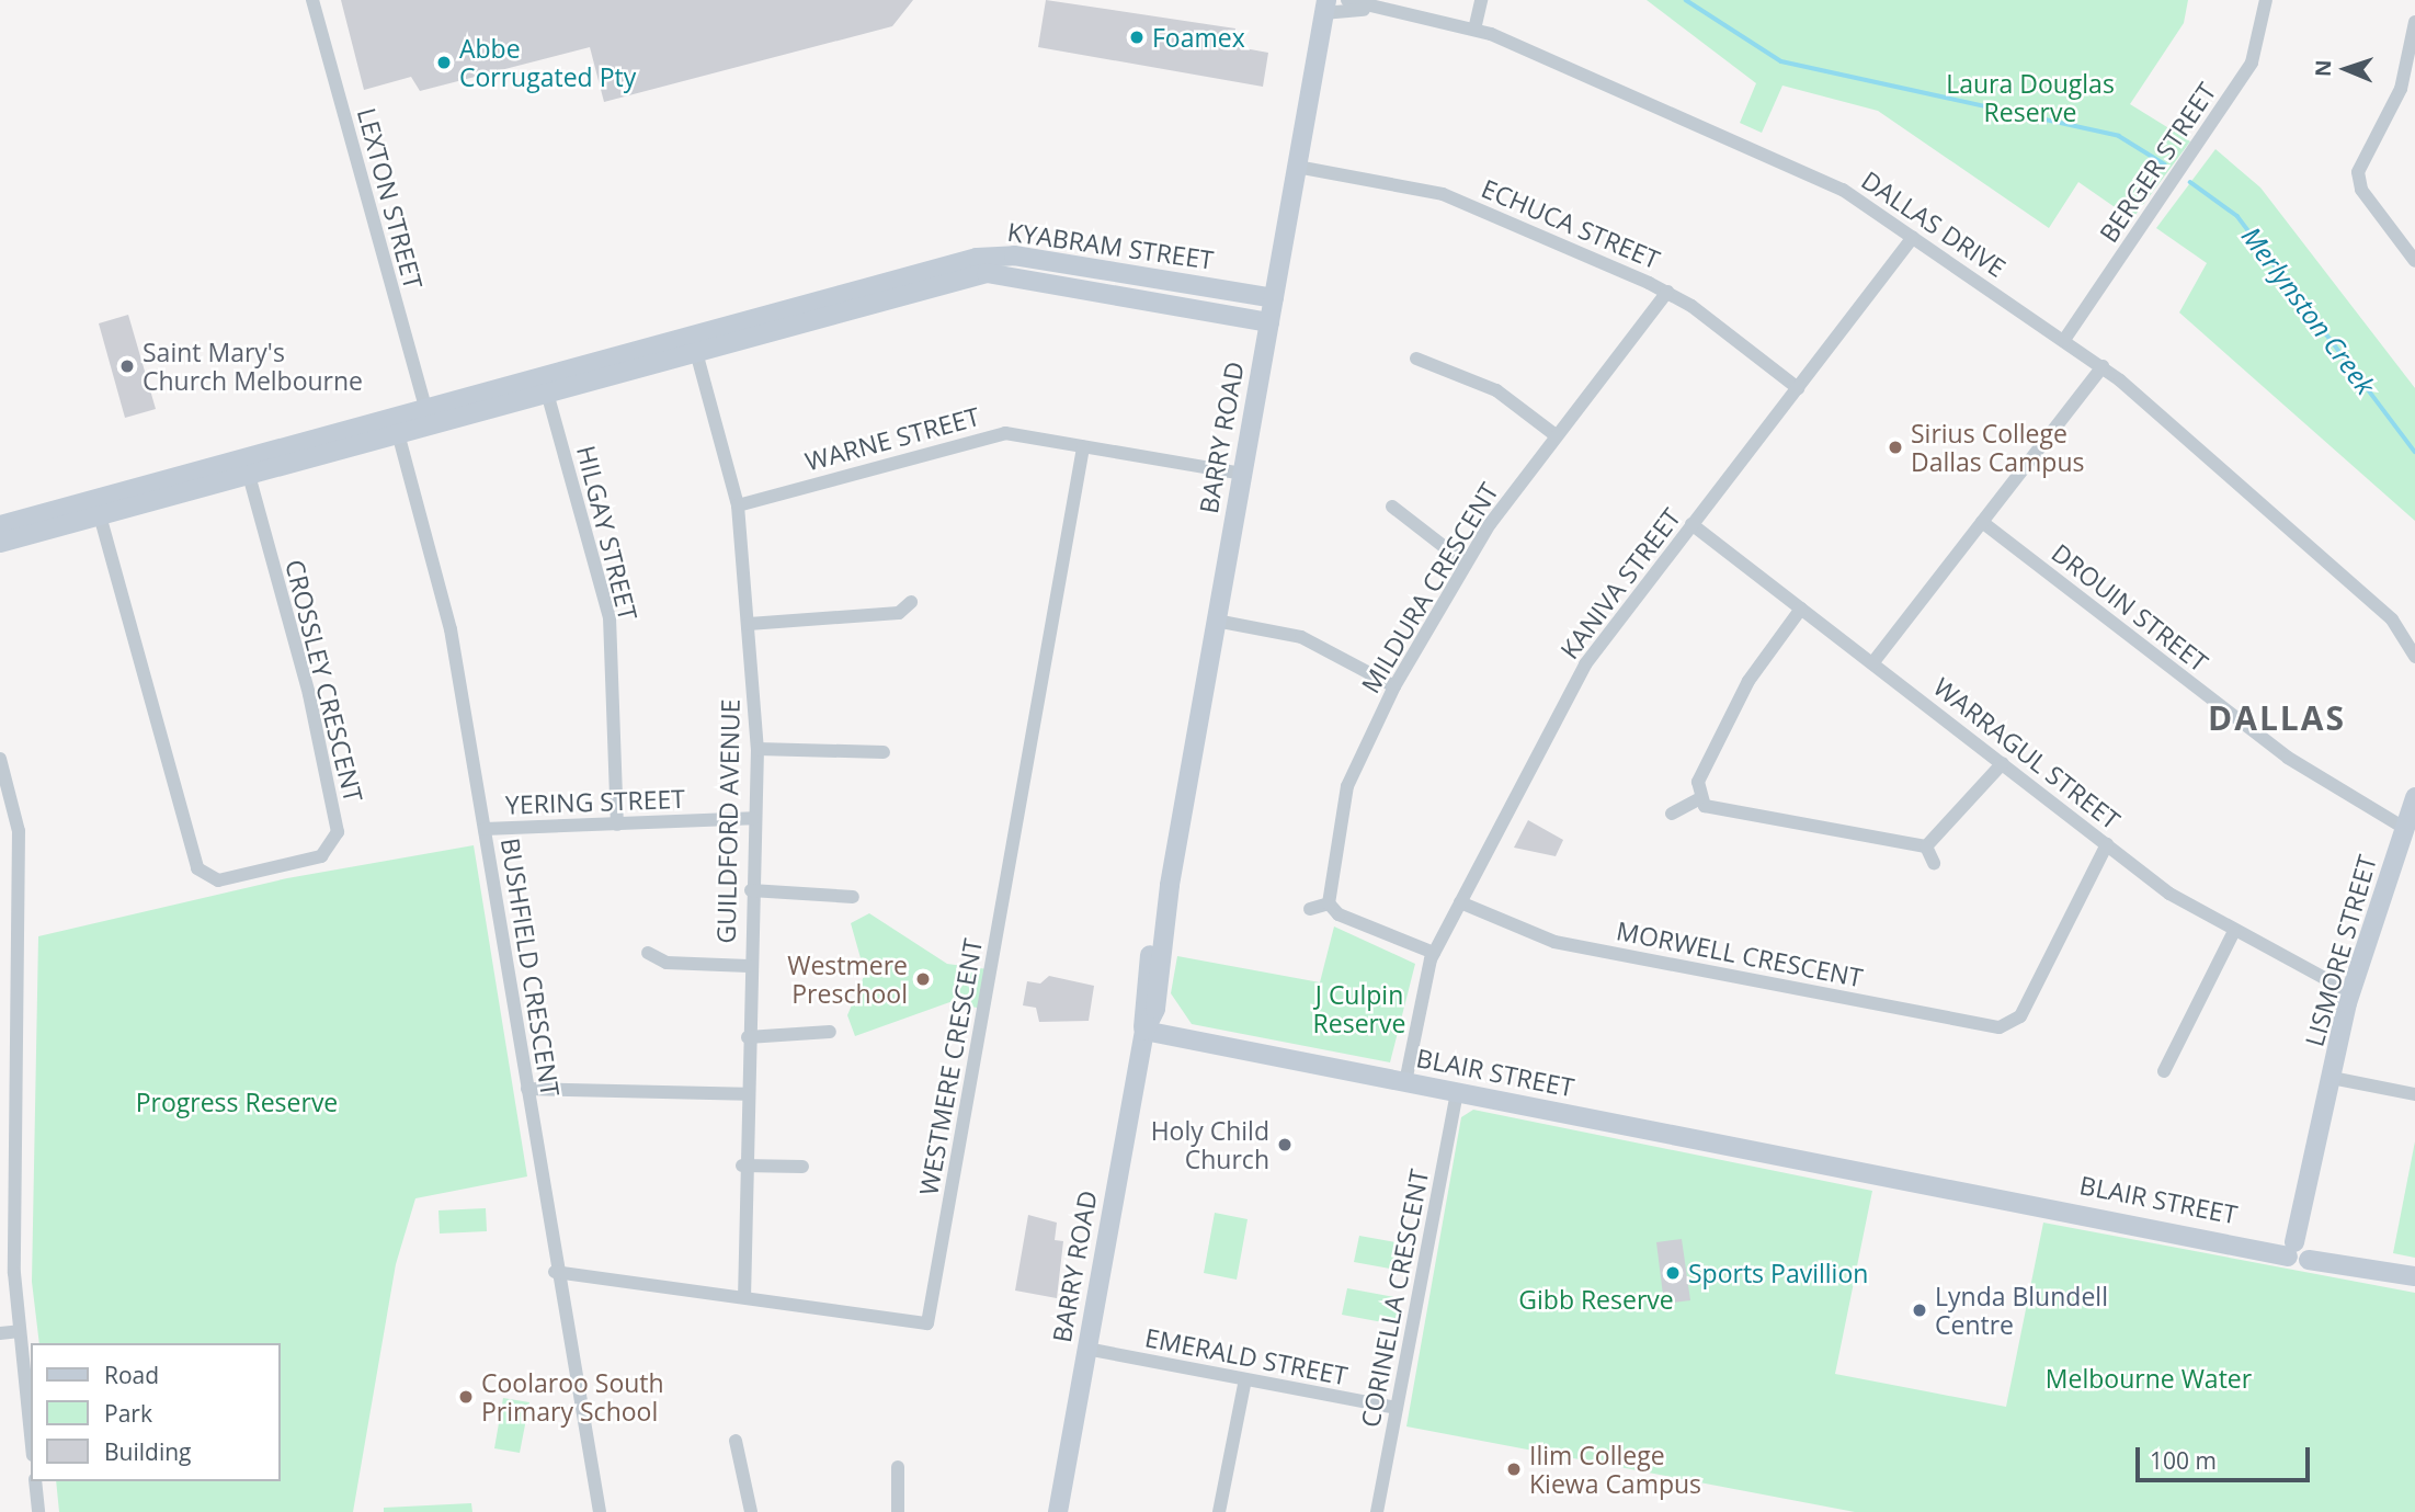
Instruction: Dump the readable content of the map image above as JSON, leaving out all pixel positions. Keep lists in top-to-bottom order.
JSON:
{
  "streets": {
    "street": [
      "BERGER STREET",
      "LEXTON STREET",
      "ECHUCA STREET",
      "DALLAS DRIVE",
      "KYABRAM STREET",
      "BARRY ROAD",
      "WARNE STREET",
      "HILGAY STREET",
      "KANIVA STREET",
      "MILDURA CRESCENT",
      "DROUIN STREET",
      "CROSSLEY CRESCENT",
      "WARRAGUL STREET",
      "YERING STREET",
      "GUILDFORD AVENUE",
      "LISMORE STREET",
      "MORWELL CRESCENT",
      "BUSHFIELD CRESCENT",
      "WESTMERE CRESCENT",
      "BLAIR STREET",
      "CORINELLA CRESCENT",
      "EMERALD STREET"
    ]
  },
  "crossings": [
    ["BERGER STREET", "DALLAS DRIVE"],
    ["LEXTON STREET", "KYABRAM STREET"],
    ["ECHUCA STREET", "BARRY ROAD"],
    ["ECHUCA STREET", "KANIVA STREET"],
    ["ECHUCA STREET", "MILDURA CRESCENT"],
    ["DALLAS DRIVE", "BARRY ROAD"],
    ["DALLAS DRIVE", "KANIVA STREET"],
    ["KYABRAM STREET", "BARRY ROAD"],
    ["KYABRAM STREET", "HILGAY STREET"],
    ["KYABRAM STREET", "CROSSLEY CRESCENT"],
    ["KYABRAM STREET", "GUILDFORD AVENUE"],
    ["KYABRAM STREET", "BUSHFIELD CRESCENT"],
    ["BARRY ROAD", "WARNE STREET"],
    ["BARRY ROAD", "BLAIR STREET"],
    ["BARRY ROAD", "EMERALD STREET"],
    ["WARNE STREET", "GUILDFORD AVENUE"],
    ["WARNE STREET", "WESTMERE CRESCENT"],
    ["HILGAY STREET", "YERING STREET"],
    ["KANIVA STREET", "WARRAGUL STREET"],
    ["KANIVA STREET", "MORWELL CRESCENT"],
    ["KANIVA STREET", "BLAIR STREET"],
    ["DROUIN STREET", "LISMORE STREET"],
    ["WARRAGUL STREET", "LISMORE STREET"],
    ["WARRAGUL STREET", "MORWELL CRESCENT"],
    ["YERING STREET", "GUILDFORD AVENUE"],
    ["YERING STREET", "BUSHFIELD CRESCENT"],
    ["GUILDFORD AVENUE", "WESTMERE CRESCENT"],
    ["LISMORE STREET", "BLAIR STREET"],
    ["BUSHFIELD CRESCENT", "WESTMERE CRESCENT"],
    ["BLAIR STREET", "CORINELLA CRESCENT"],
    ["CORINELLA CRESCENT", "EMERALD STREET"]
  ],
  "districts": ["DALLAS"],
  "water": ["Merlynston Creek"],
  "parks": [
    "Laura Douglas Reserve",
    "J Culpin Reserve",
    "Progress Reserve",
    "Gibb Reserve",
    "Melbourne Water"
  ],
  "places": [
    "Foamex",
    "Abbe Corrugated Pty",
    "Saint Mary's Church Melbourne",
    "Sirius College Dallas Campus",
    "Westmere Preschool",
    "Holy Child Church",
    "Sports Pavillion",
    "Lynda Blundell Centre",
    "Coolaroo South Primary School",
    "Ilim College Kiewa Campus"
  ],
  "legend": ["Road", "Park", "Building"],
  "scale_bar": "100 m",
  "north": "left"
}
